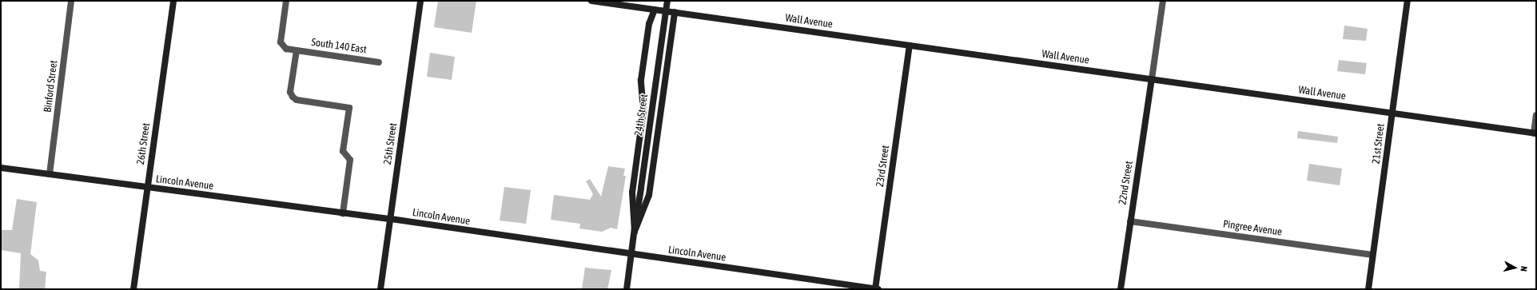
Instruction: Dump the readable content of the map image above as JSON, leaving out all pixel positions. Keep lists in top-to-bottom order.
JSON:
{
  "streets": {
    "main road": [
      "Wall Avenue",
      "24th Street",
      "26th Street",
      "25th Street",
      "21st Street",
      "23rd Street",
      "Lincoln Avenue",
      "22nd Street"
    ],
    "street": ["South 140 East", "Binford Street", "Pingree Avenue"]
  },
  "crossings": [
    ["Wall Avenue", "24th Street"],
    ["Wall Avenue", "21st Street"],
    ["Wall Avenue", "23rd Street"],
    ["Wall Avenue", "22nd Street"],
    ["Binford Street", "Lincoln Avenue"],
    ["24th Street", "Lincoln Avenue"],
    ["26th Street", "Lincoln Avenue"],
    ["25th Street", "Lincoln Avenue"],
    ["21st Street", "Pingree Avenue"],
    ["23rd Street", "Lincoln Avenue"],
    ["22nd Street", "Pingree Avenue"]
  ],
  "north": "right"
}
